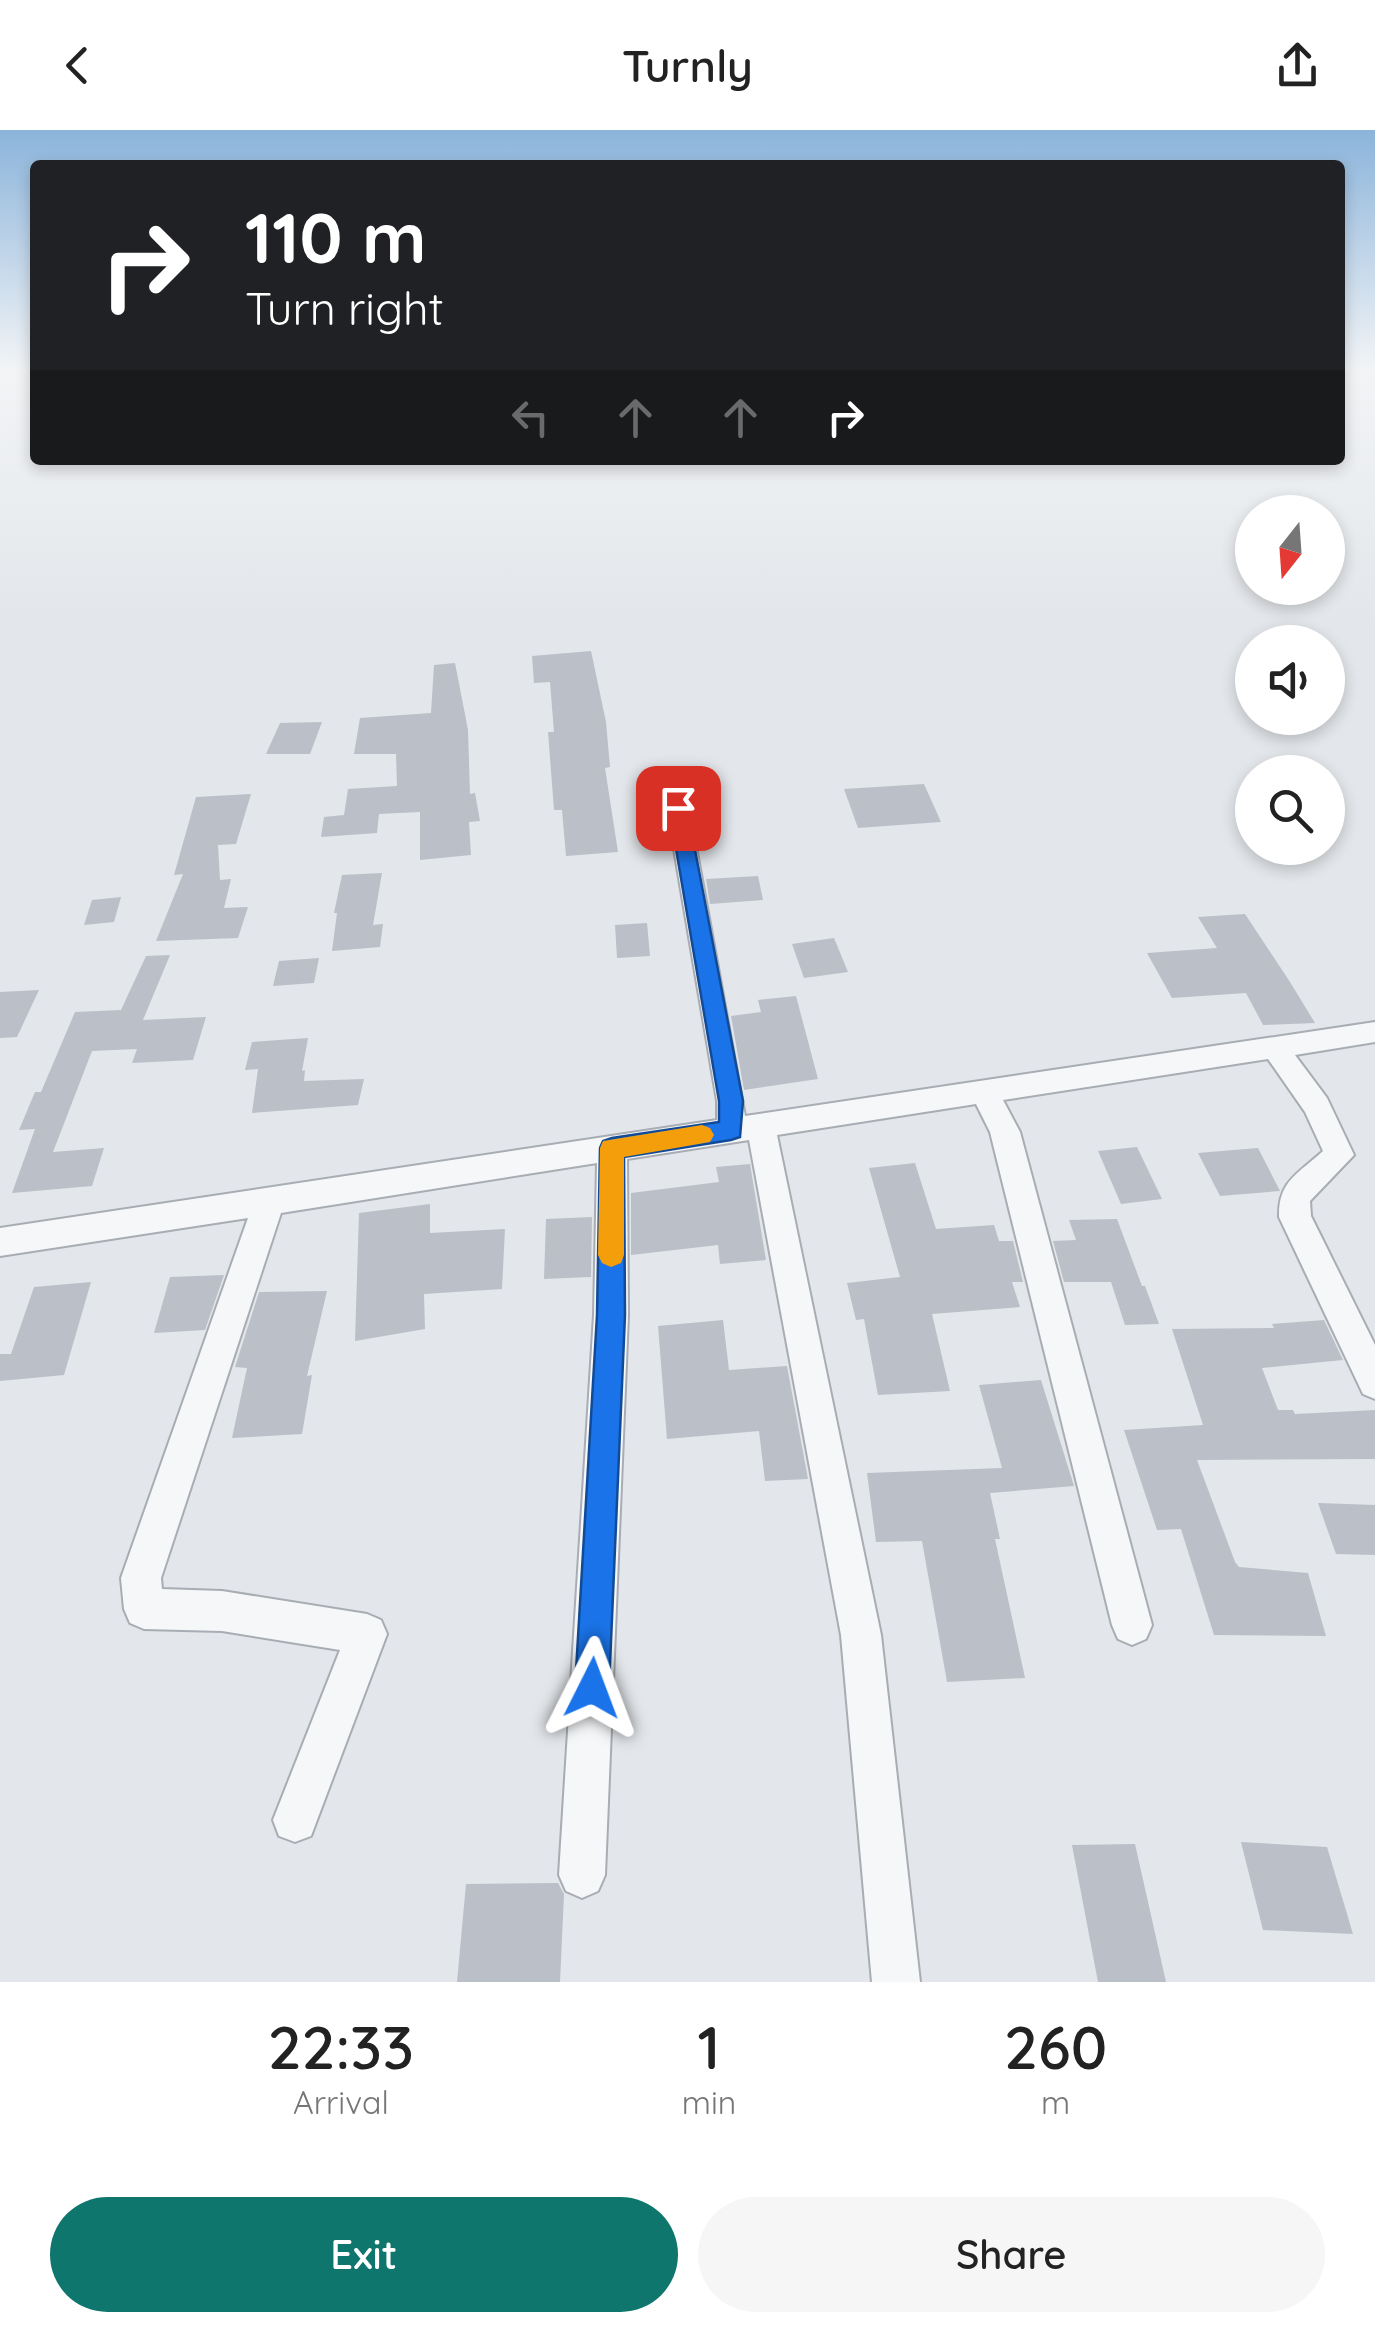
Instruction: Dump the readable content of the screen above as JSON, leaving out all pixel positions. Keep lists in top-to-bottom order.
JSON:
{
  "north": "bottom",
  "page": {
    "header": "Turnly",
    "turn": ["110 m", "Turn right"],
    "eta": [
      "22:33",
      "Arrival",
      "1",
      "min",
      "260",
      "m"
    ],
    "buttons": ["Exit", "Share"]
  }
}
